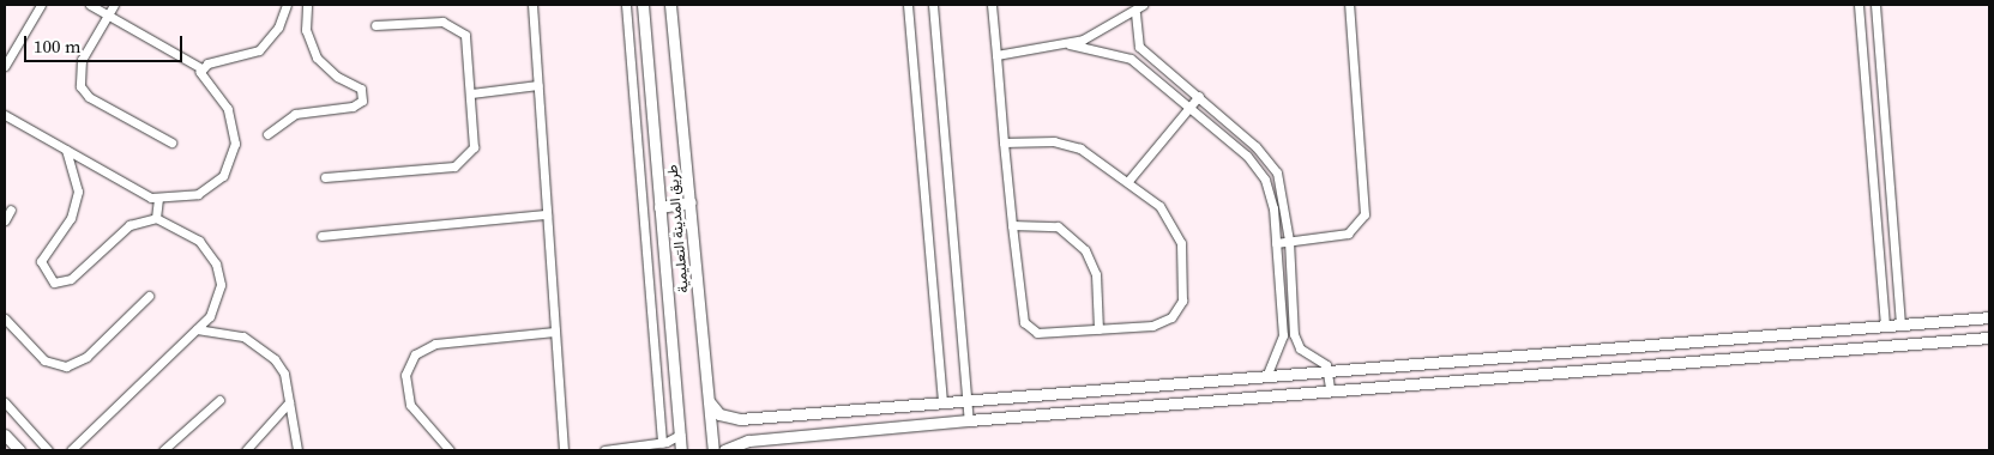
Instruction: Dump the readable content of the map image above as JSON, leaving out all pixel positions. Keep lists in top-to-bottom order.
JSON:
{
  "streets": {
    "street": ["طريق المدينة التعليمية"]
  },
  "scale_bar": "100 m"
}
